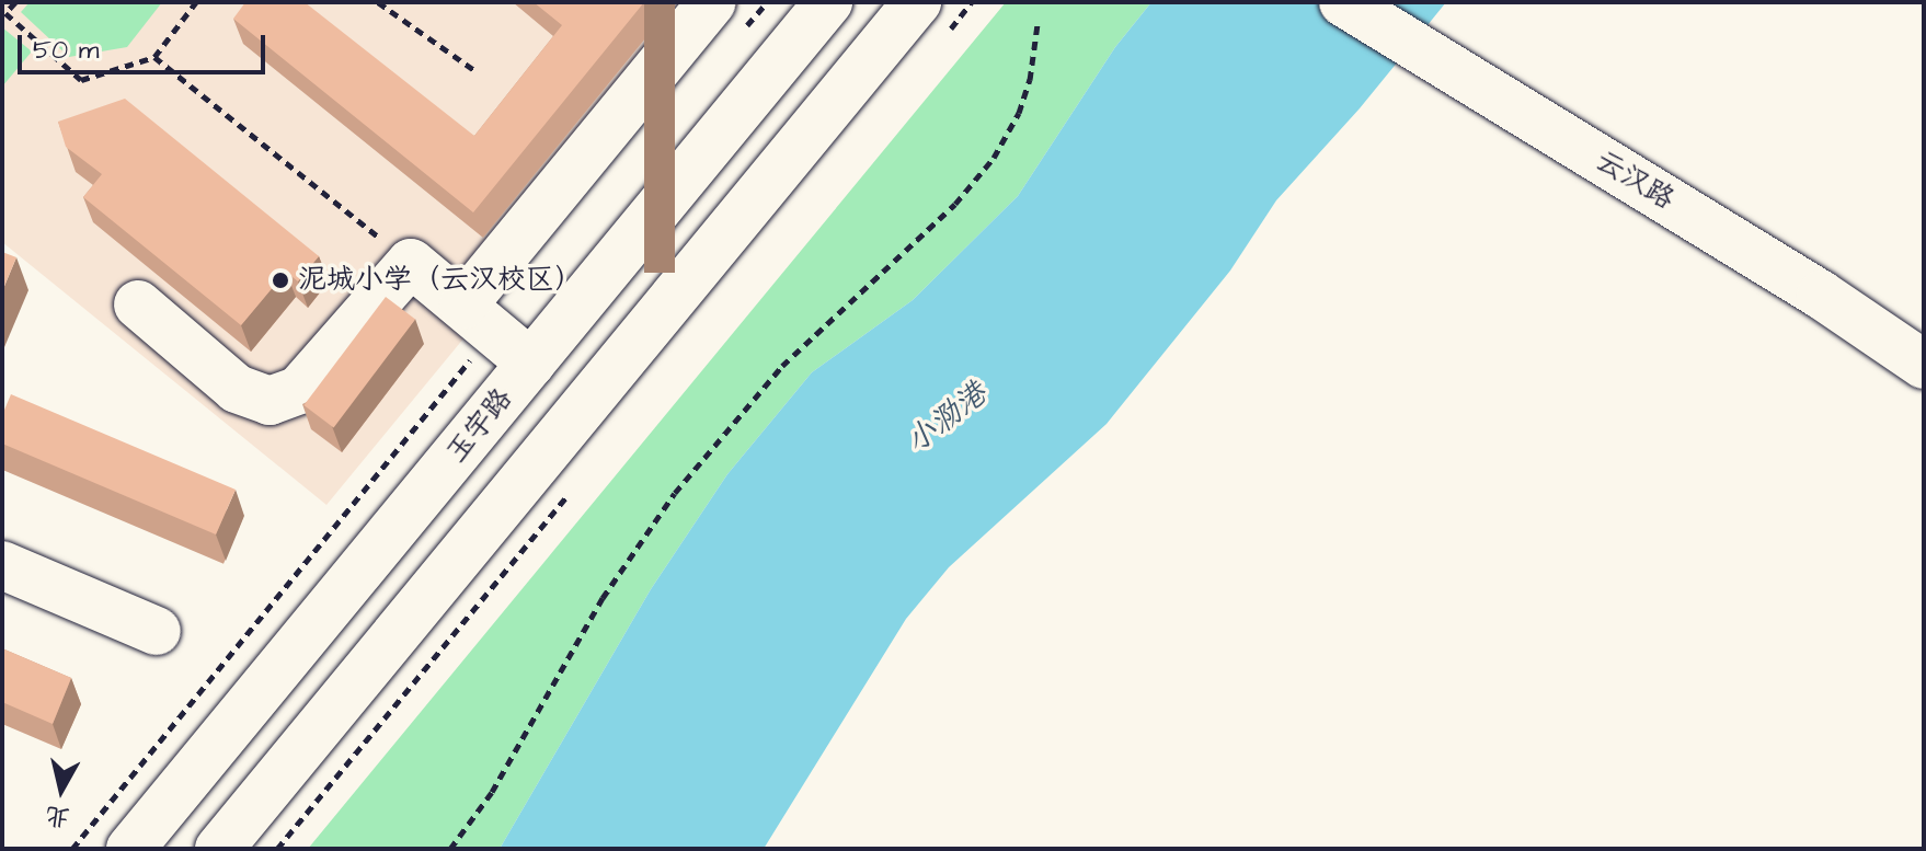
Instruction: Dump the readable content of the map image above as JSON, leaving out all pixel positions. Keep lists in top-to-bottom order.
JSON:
{
  "streets": {
    "street": ["云汉路", "玉宇路"]
  },
  "water": ["小泐港"],
  "places": ["泥城小学（云汉校区）"],
  "scale_bar": "50 m",
  "north": "bottom"
}
